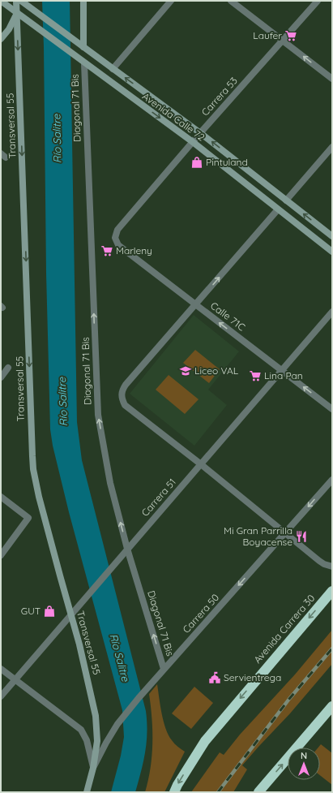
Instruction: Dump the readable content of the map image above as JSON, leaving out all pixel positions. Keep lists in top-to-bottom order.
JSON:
{
  "streets": {
    "highway": ["Avenida Carrera 30"],
    "main road": ["Avenida Calle 72", "Transversal 55"],
    "street": [
      "Carrera 53",
      "Diagonal 71 Bis",
      "Calle 71C",
      "Carrera 51",
      "Carrera 50"
    ]
  },
  "crossings": [
    ["Carrera 53", "Avenida Calle 72"],
    ["Carrera 53", "Calle 71C"],
    ["Diagonal 71 Bis", "Avenida Calle 72"],
    ["Diagonal 71 Bis", "Carrera 51"],
    ["Diagonal 71 Bis", "Carrera 50"],
    ["Avenida Calle 72", "Transversal 55"],
    ["Transversal 55", "Carrera 51"],
    ["Transversal 55", "Carrera 50"],
    ["Calle 71C", "Carrera 51"]
  ],
  "one_way": [
    "Diagonal 71 Bis",
    "Transversal 55",
    "Calle 71C",
    "Carrera 50"
  ],
  "water": ["Río Salitre"],
  "places": {
    "supermarket": ["Laufer", "Marleny", "Lina Pan"],
    "shop": ["Pintuland", "GUT"],
    "school or university": ["Liceo VAL"],
    "restaurant": ["Mi Gran Parrilla Boyacense"],
    "public building": ["Servientrega"]
  },
  "north": "top"
}
